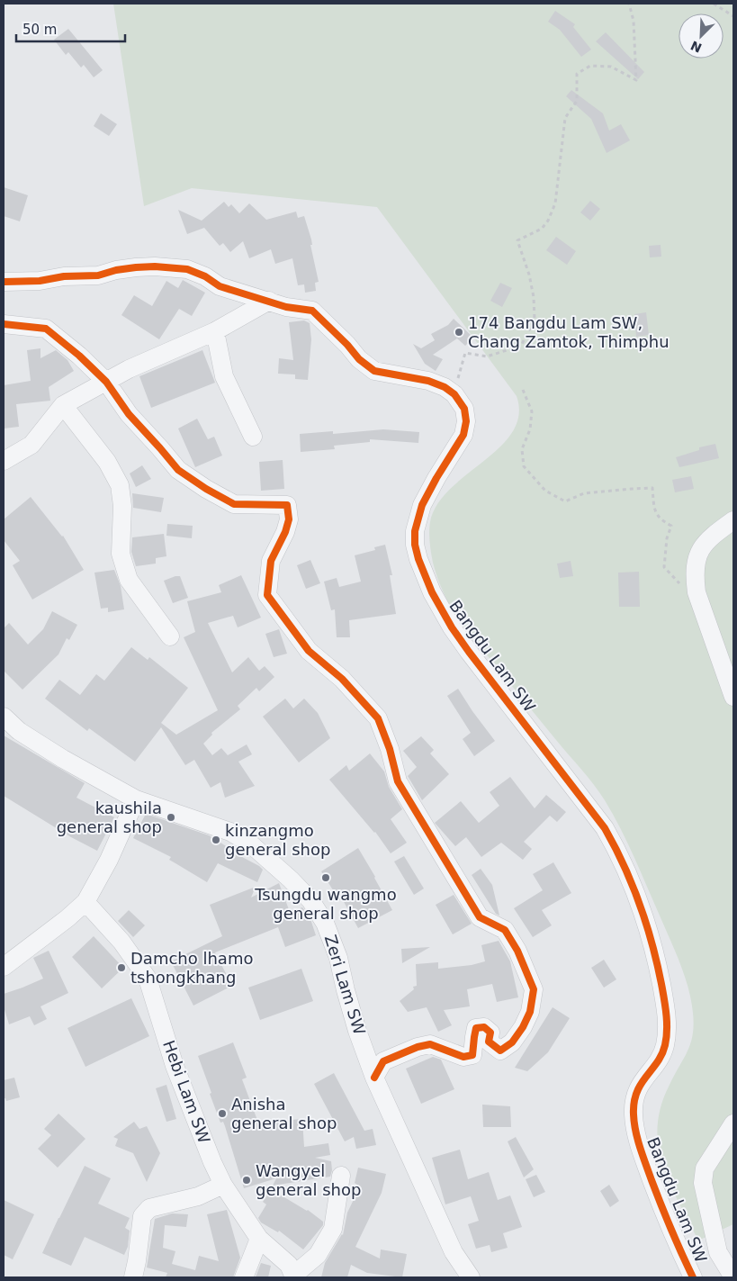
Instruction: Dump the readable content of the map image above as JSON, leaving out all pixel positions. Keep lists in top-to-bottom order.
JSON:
{
  "streets": {
    "street": ["Bangdu Lam SW", "Zeri Lam SW", "Hebi Lam SW"]
  },
  "places": [
    "174 Bangdu Lam SW, Chang Zamtok, Thimphu",
    "kaushila general shop",
    "kinzangmo general shop",
    "Tsungdu wangmo general shop",
    "Damcho lhamo tshongkhang",
    "Anisha general shop",
    "Wangyel general shop"
  ],
  "scale_bar": "50 m",
  "north": "bottom left"
}
